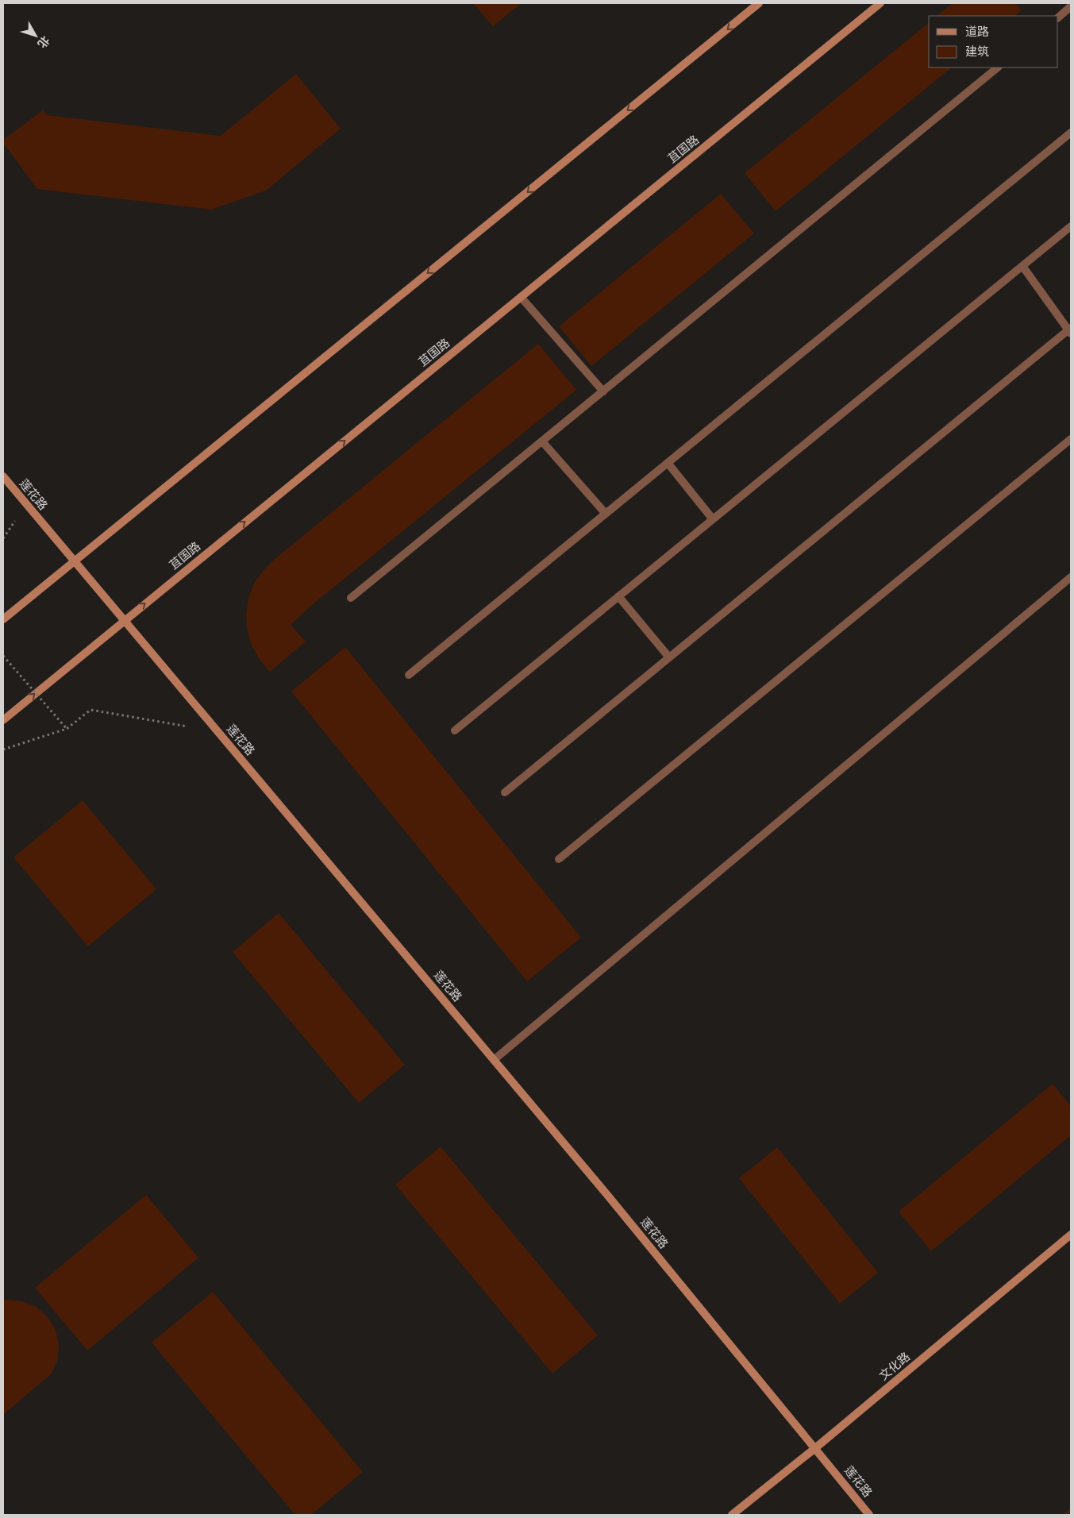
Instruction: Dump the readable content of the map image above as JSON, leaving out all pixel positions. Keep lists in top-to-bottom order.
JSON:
{
  "streets": {
    "main road": ["苴国路", "莲花路", "文化路"]
  },
  "crossings": [
    ["苴国路", "莲花路"],
    ["莲花路", "文化路"]
  ],
  "one_way": ["苴国路"],
  "legend": ["道路", "建筑"],
  "north": "bottom right"
}
